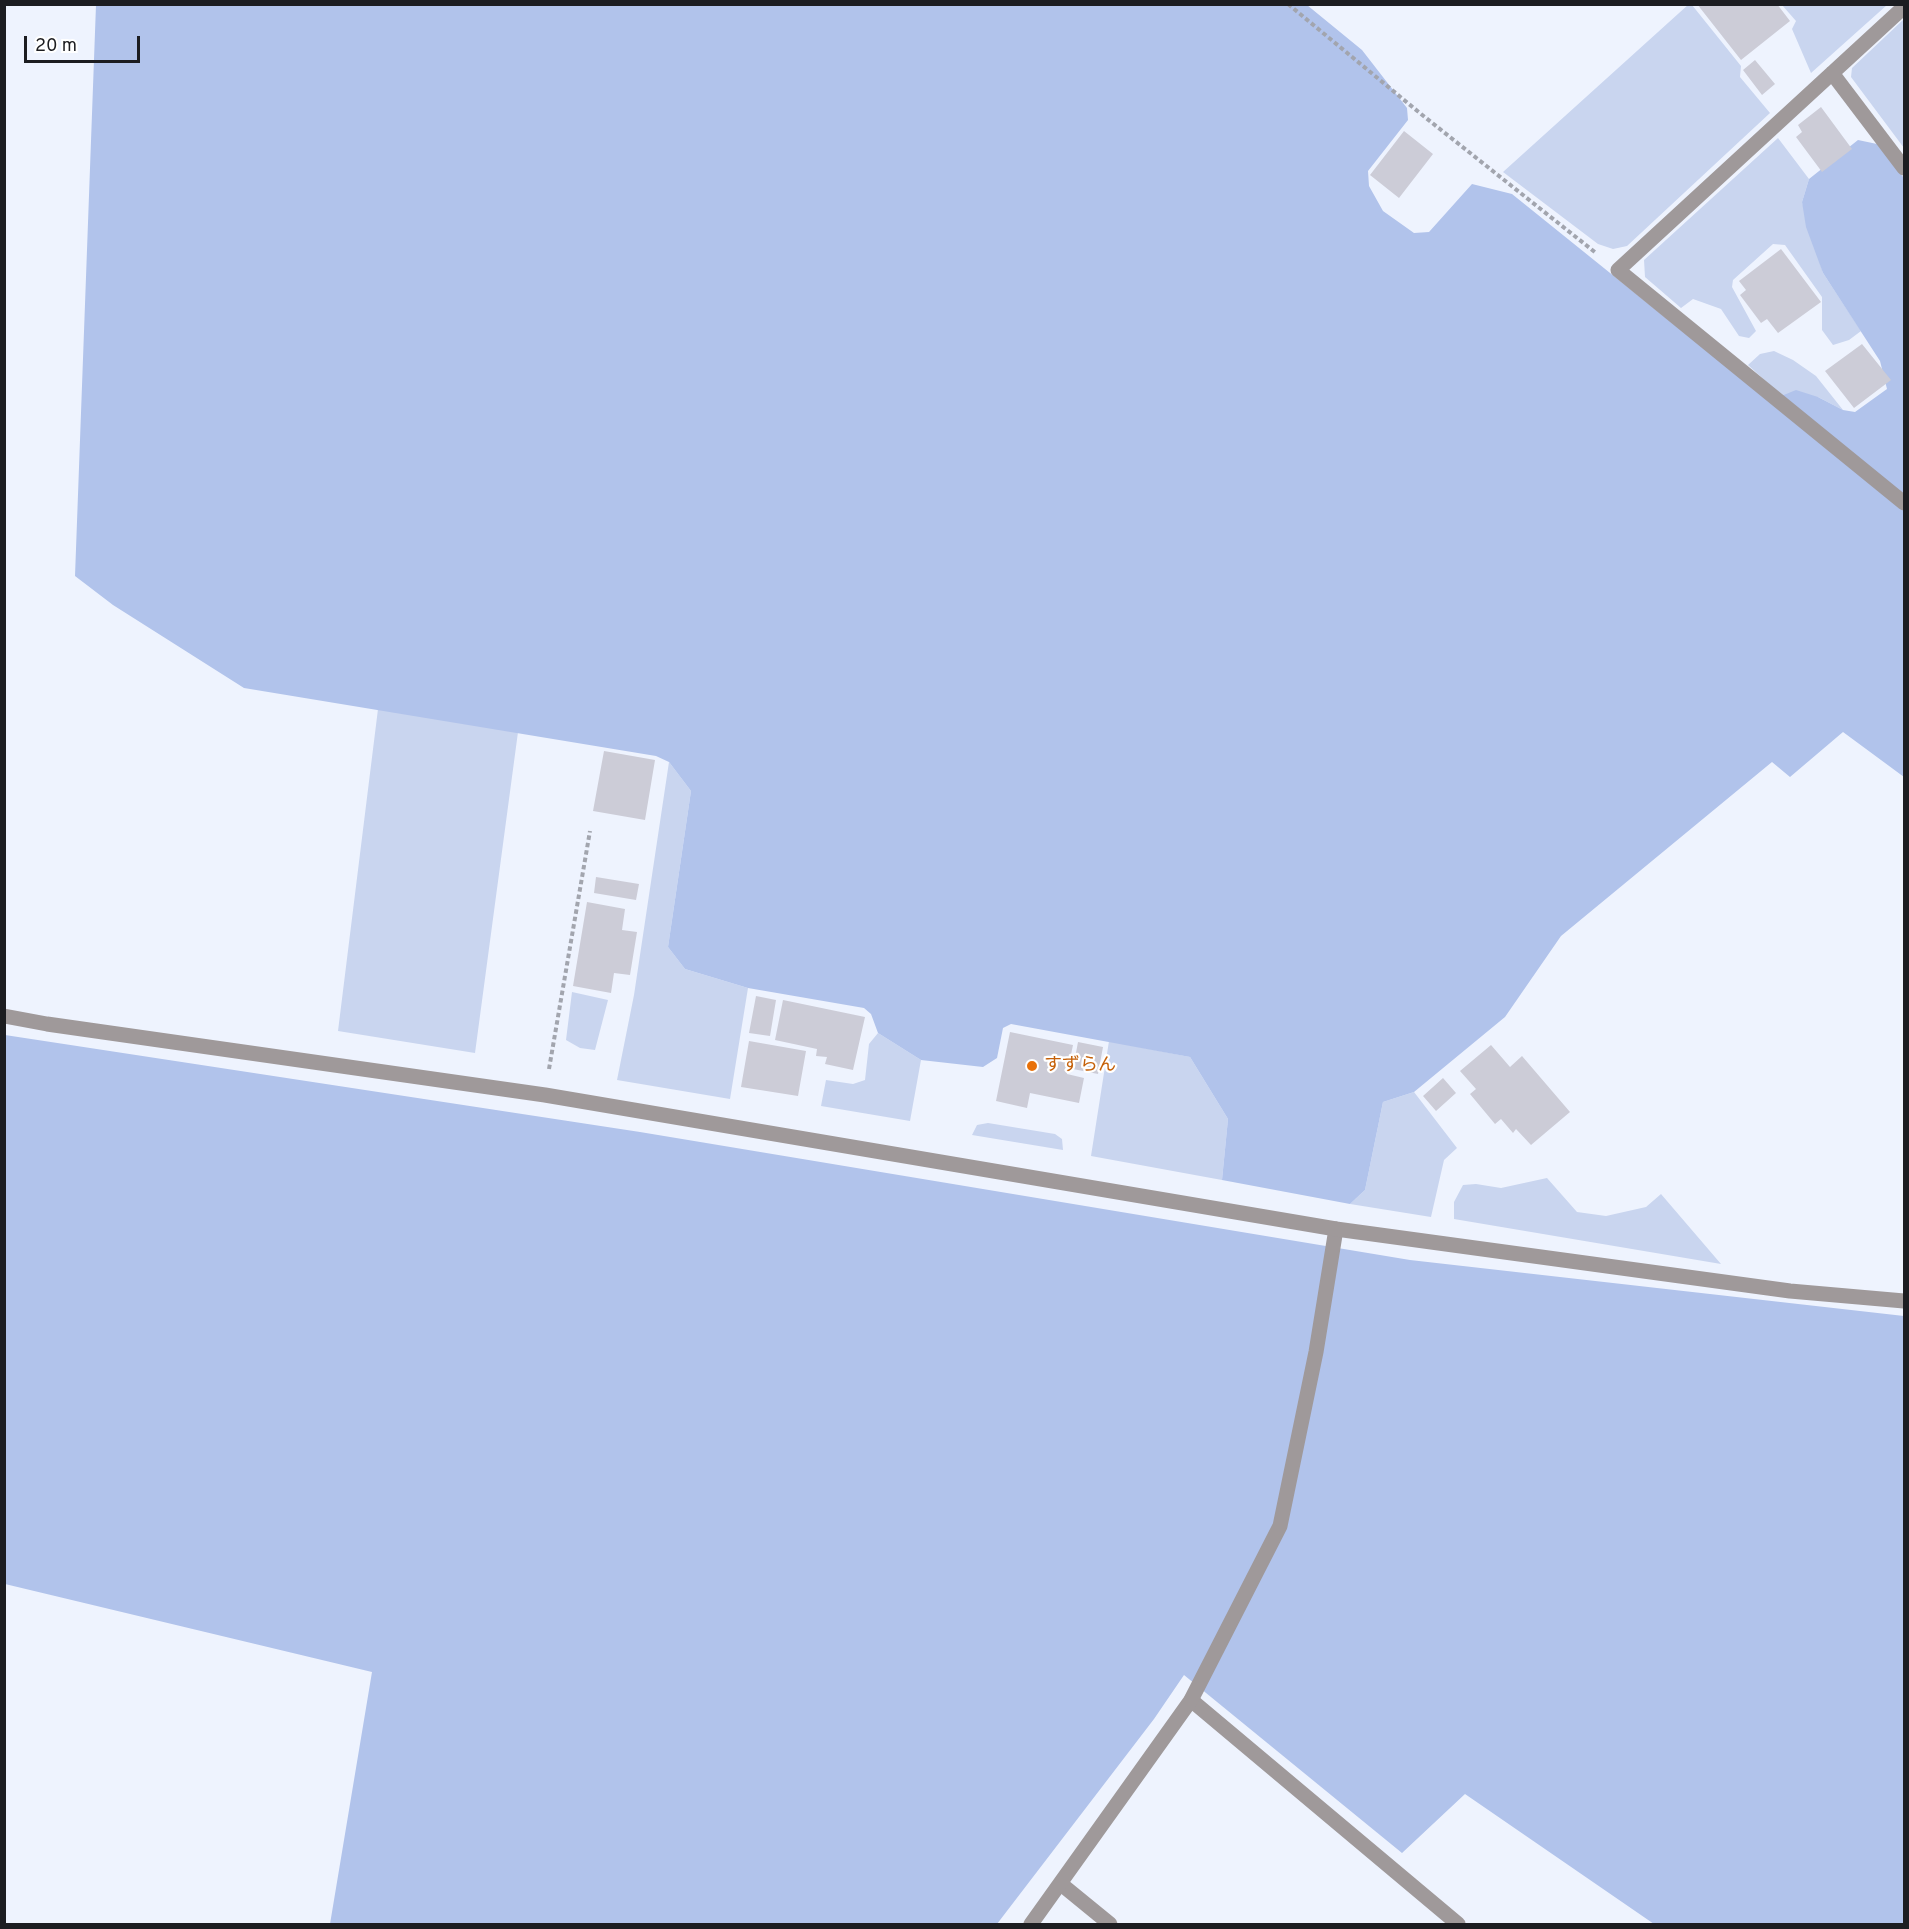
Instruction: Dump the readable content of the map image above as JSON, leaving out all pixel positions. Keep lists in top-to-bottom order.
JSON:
{
  "places": ["すずらん"],
  "scale_bar": "20 m"
}
